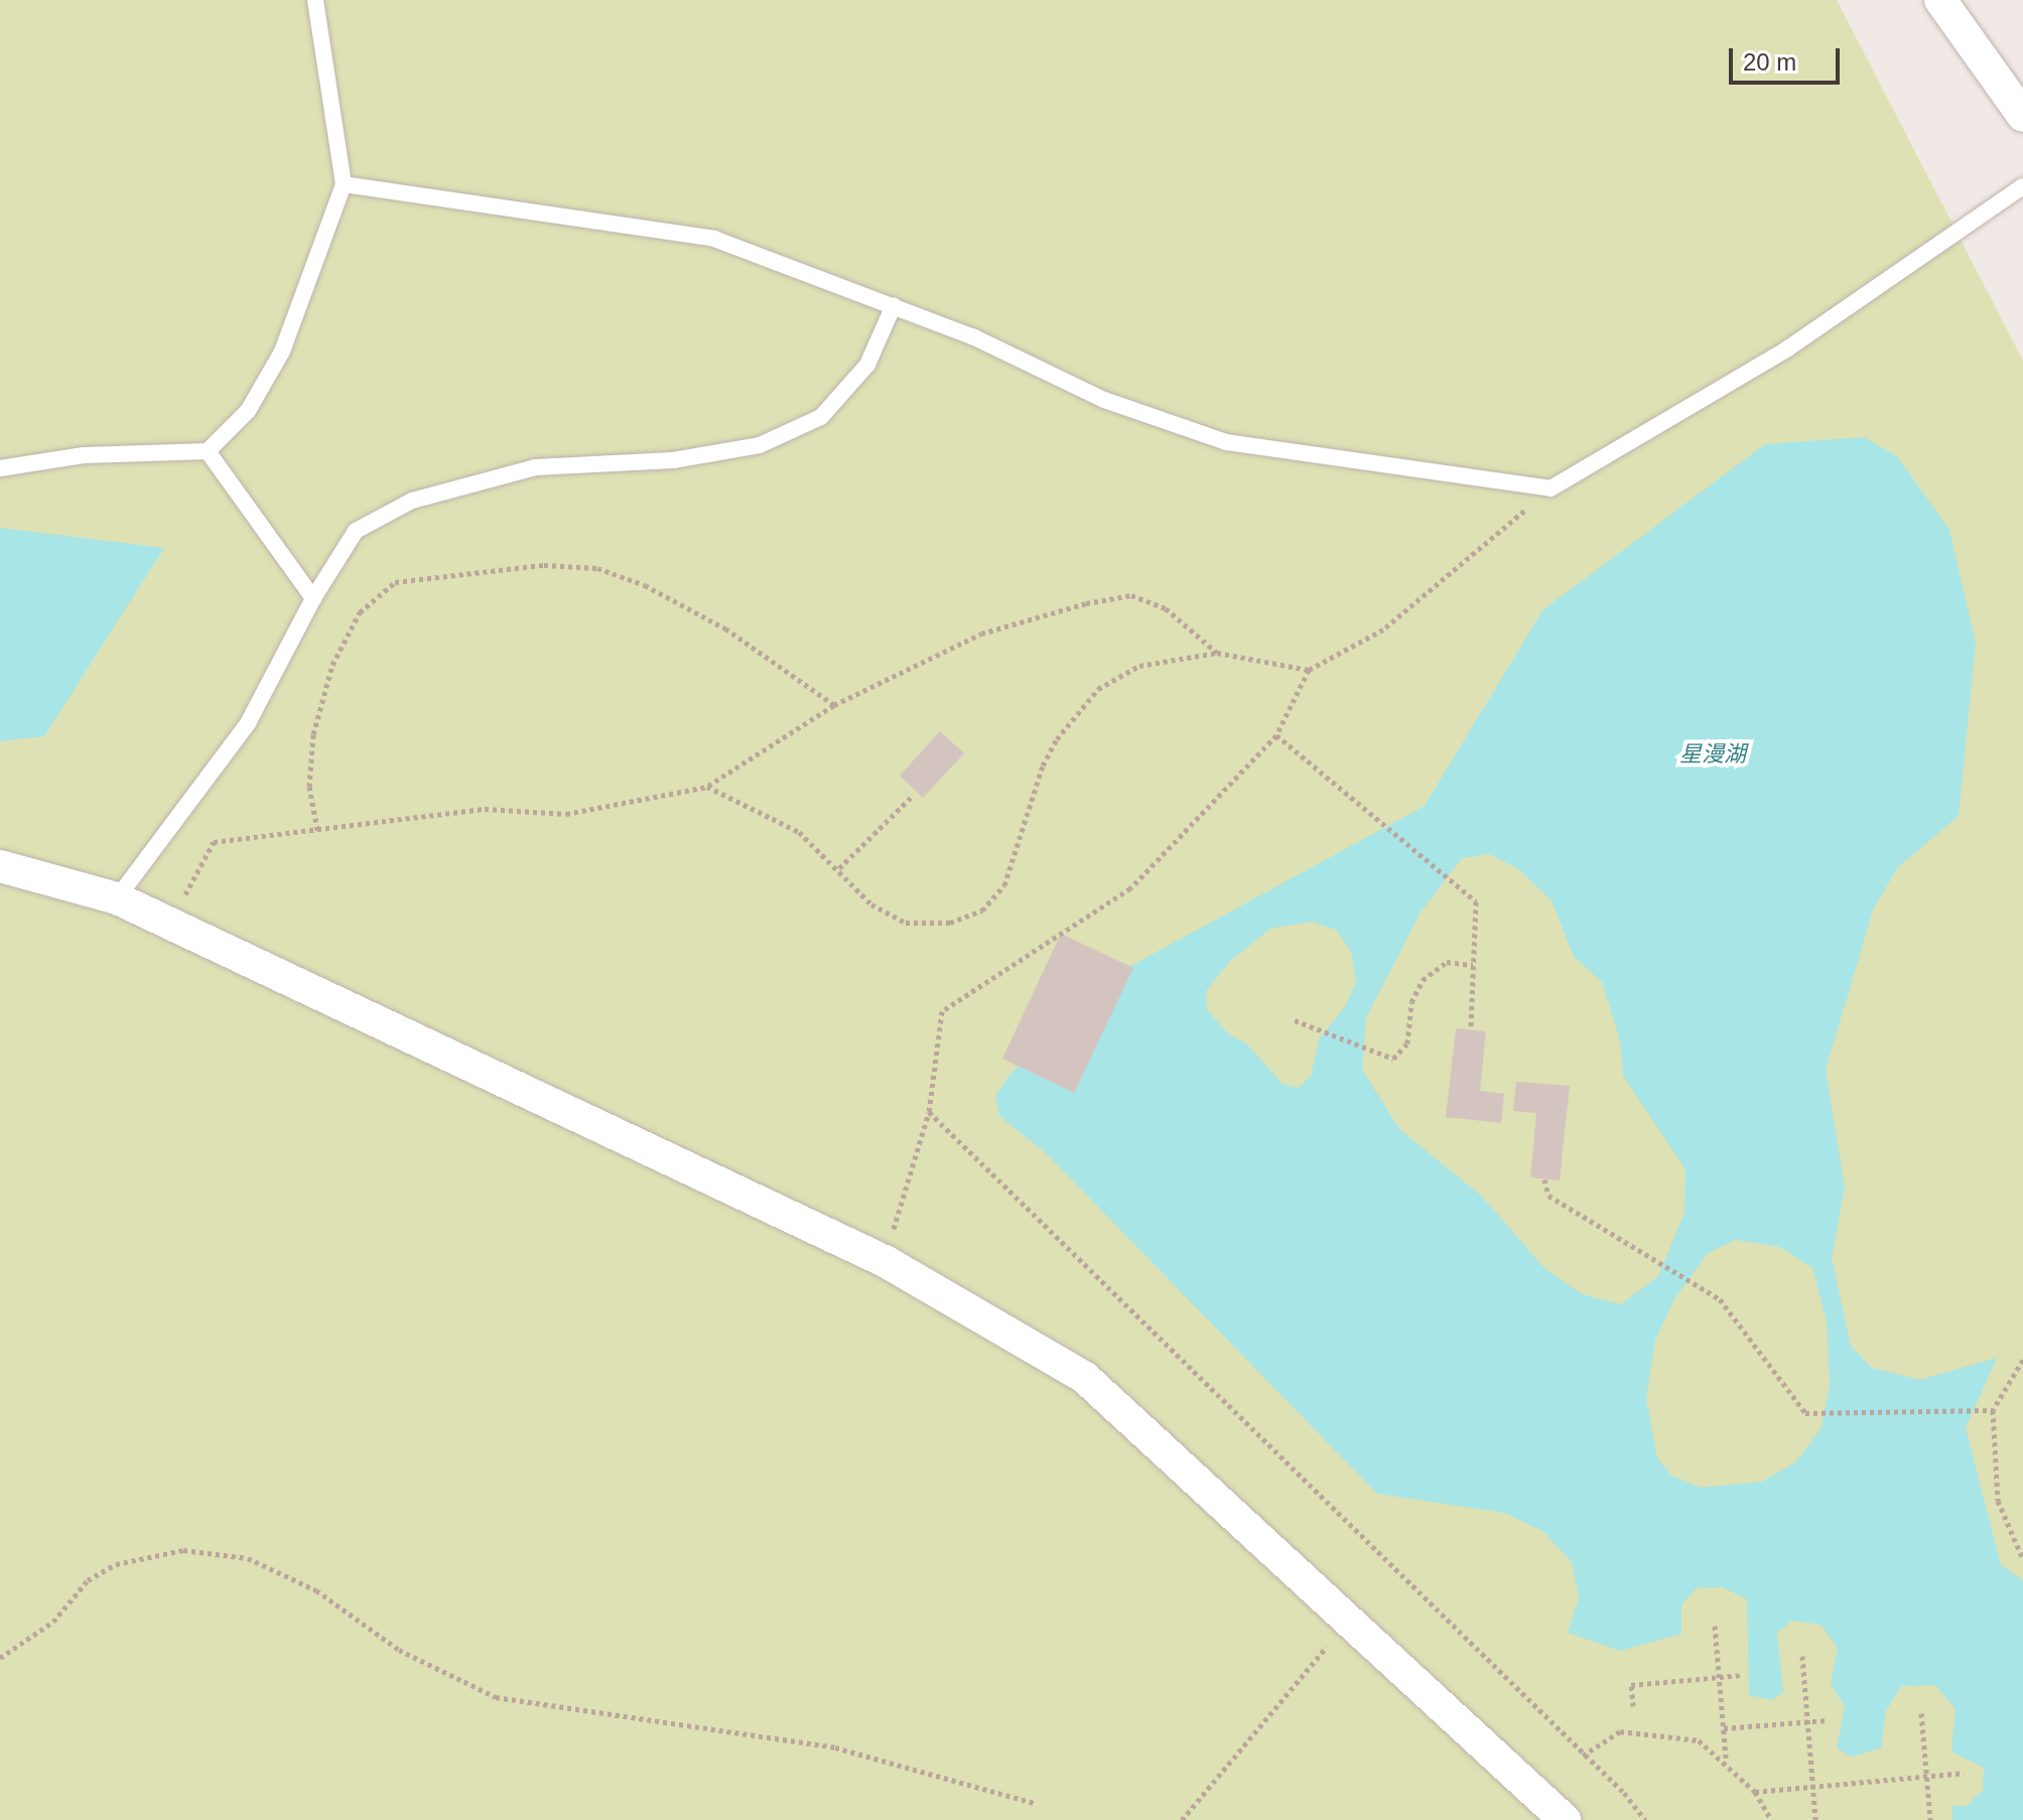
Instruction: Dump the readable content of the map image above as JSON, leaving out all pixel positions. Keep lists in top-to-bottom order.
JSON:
{
  "water": ["星漫湖"],
  "scale_bar": "20 m"
}
